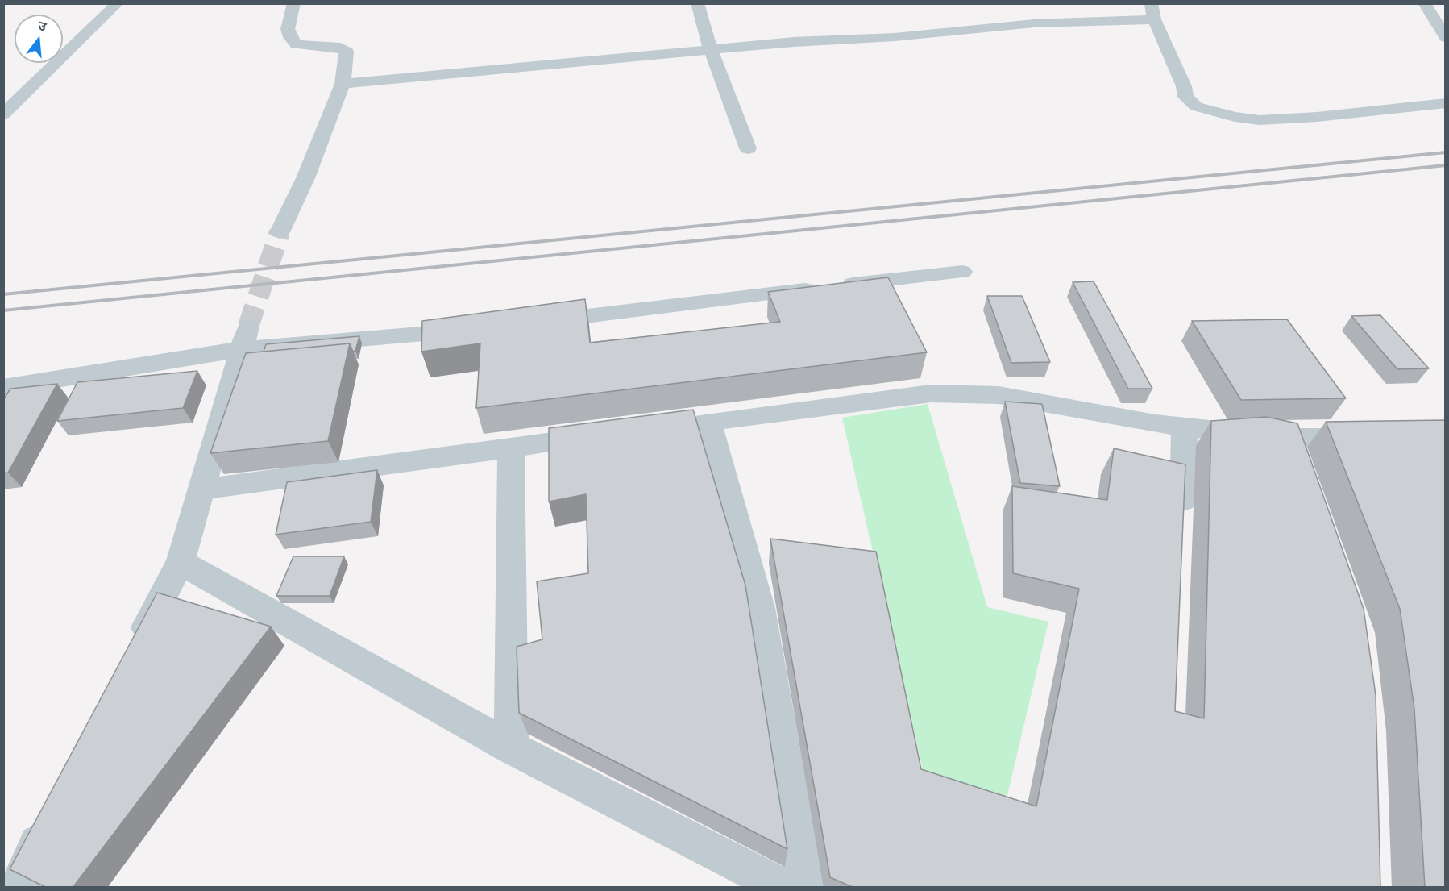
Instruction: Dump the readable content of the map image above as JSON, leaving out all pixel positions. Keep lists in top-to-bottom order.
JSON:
{
  "north": "top"
}
